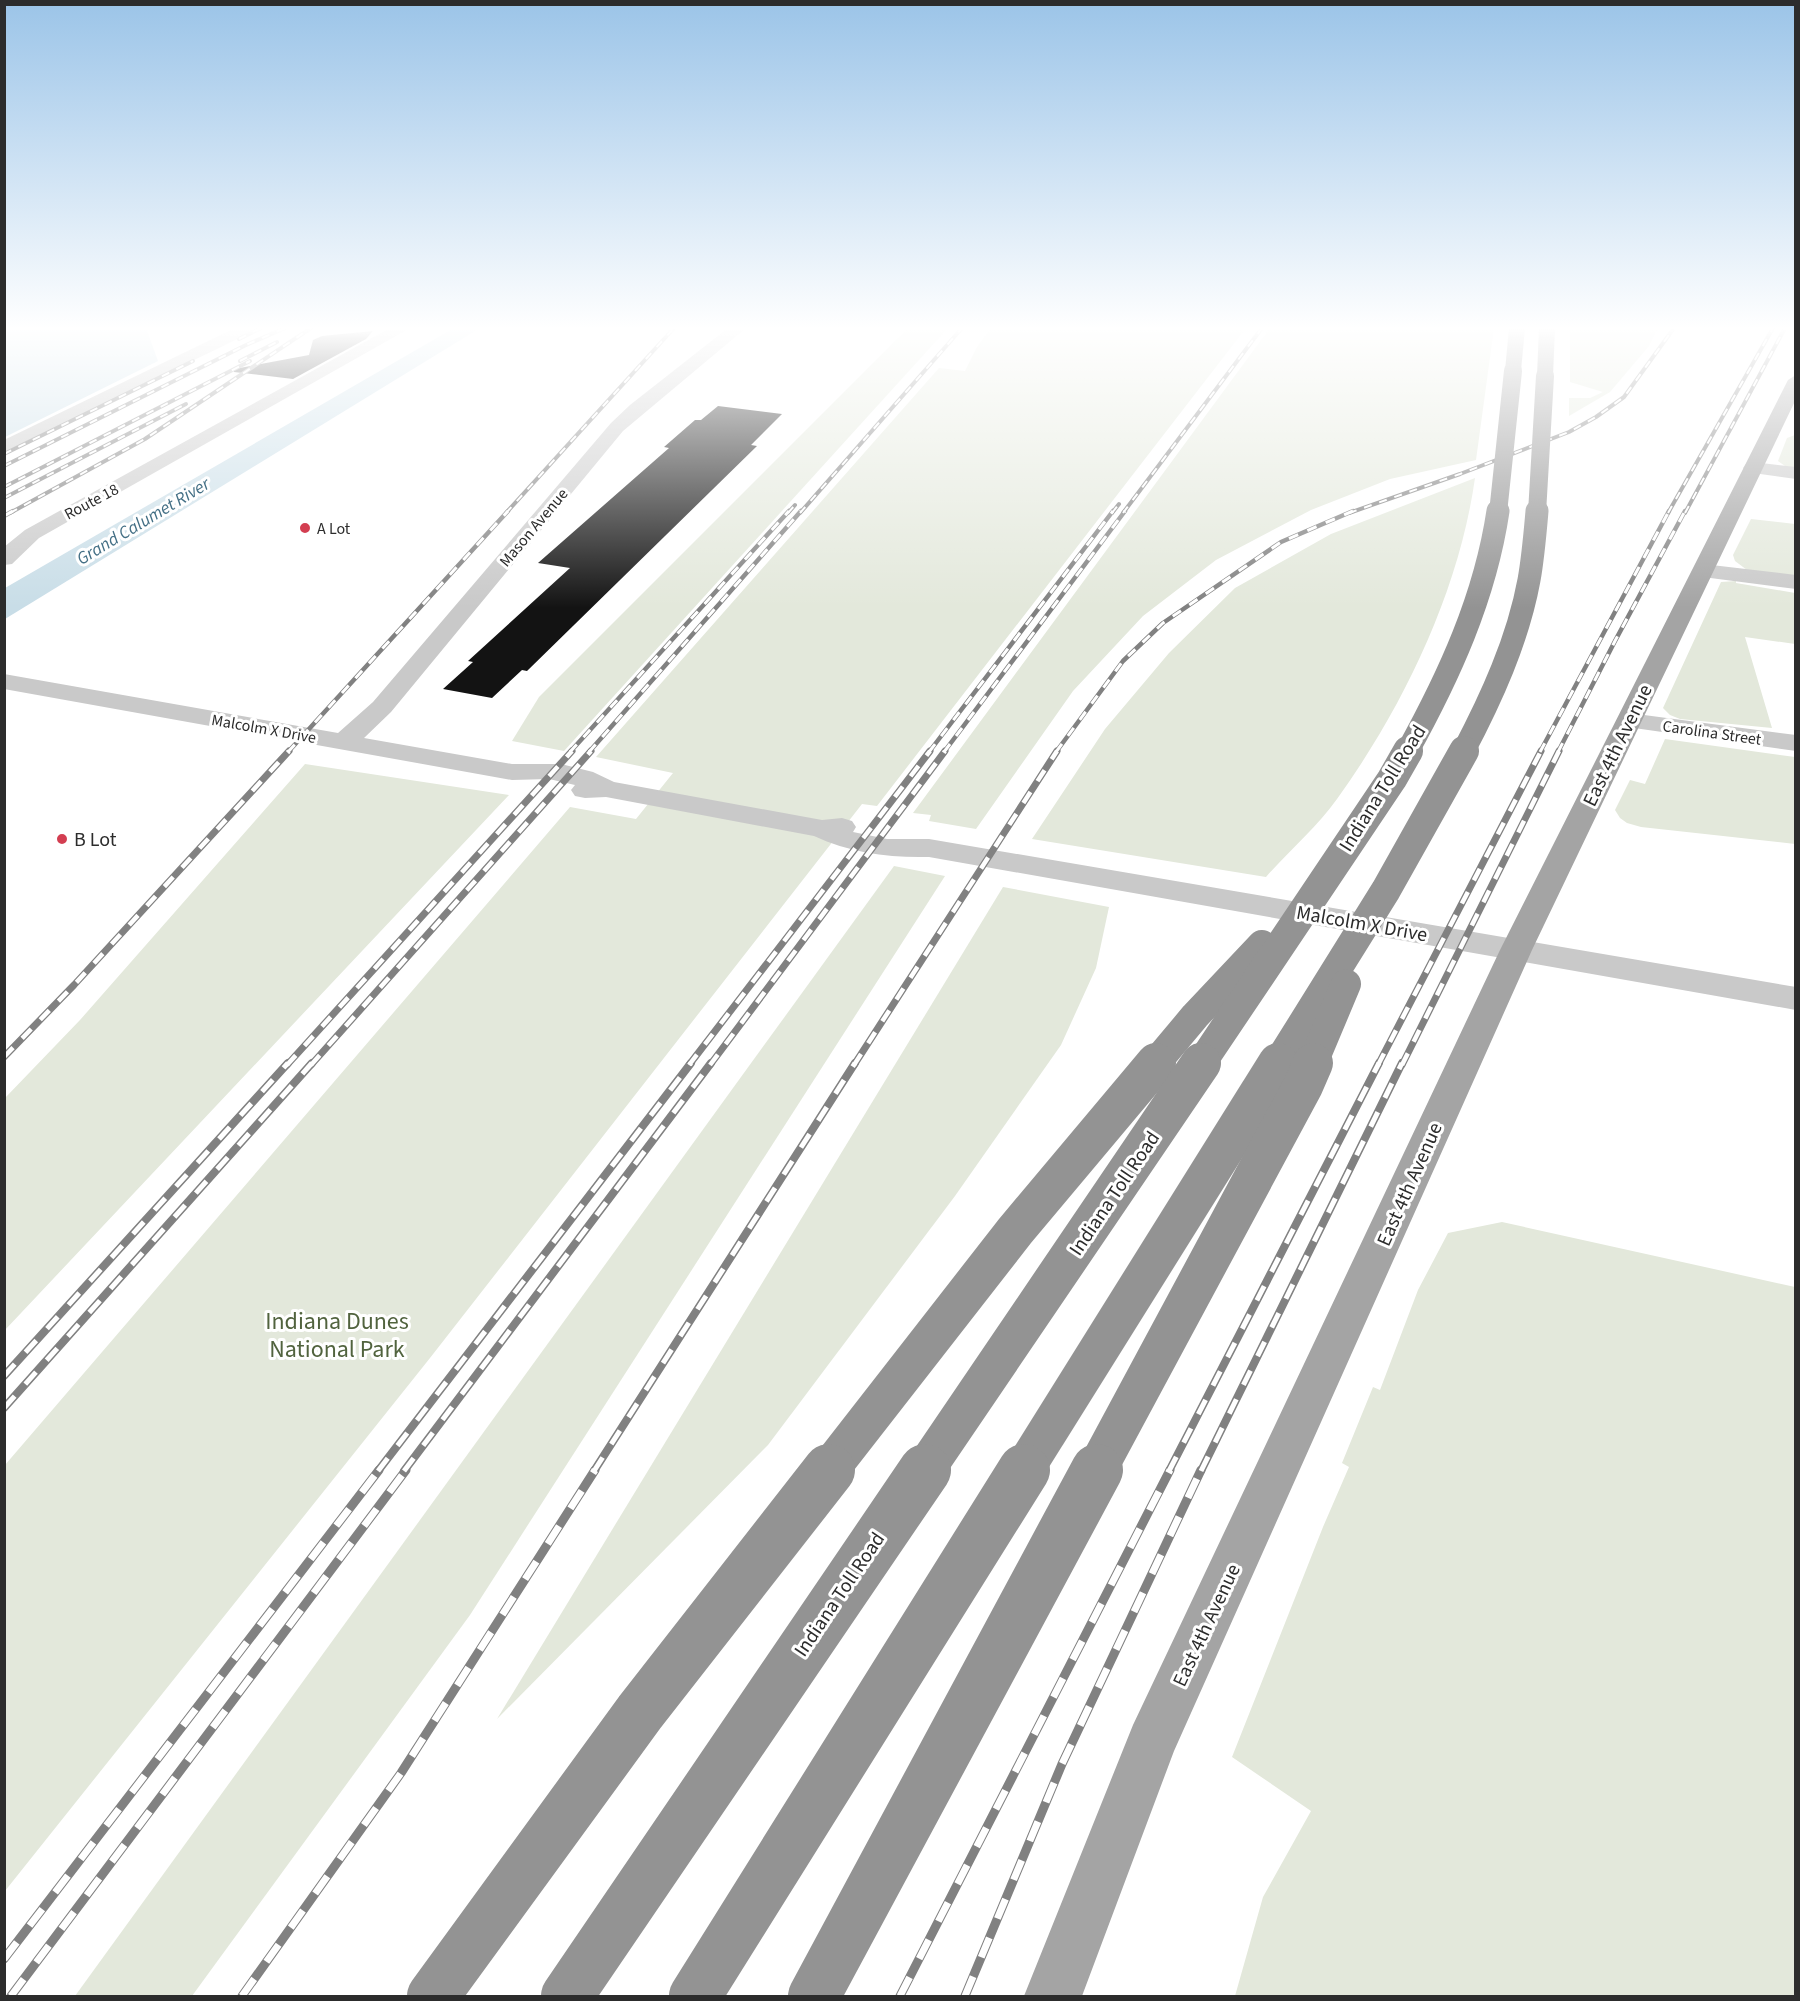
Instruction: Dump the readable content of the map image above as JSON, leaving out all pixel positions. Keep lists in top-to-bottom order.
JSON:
{
  "streets": {
    "highway": ["Indiana Toll Road"],
    "main road": ["East 4th Avenue"],
    "street": [
      "Route 18",
      "Mason Avenue",
      "Malcolm X Drive",
      "Carolina Street"
    ]
  },
  "crossings": [
    ["Mason Avenue", "Malcolm X Drive"],
    ["Malcolm X Drive", "East 4th Avenue"],
    ["Carolina Street", "East 4th Avenue"]
  ],
  "water": ["Grand Calumet River"],
  "parks": ["Indiana Dunes National Park"],
  "places": ["A Lot", "B Lot"]
}
